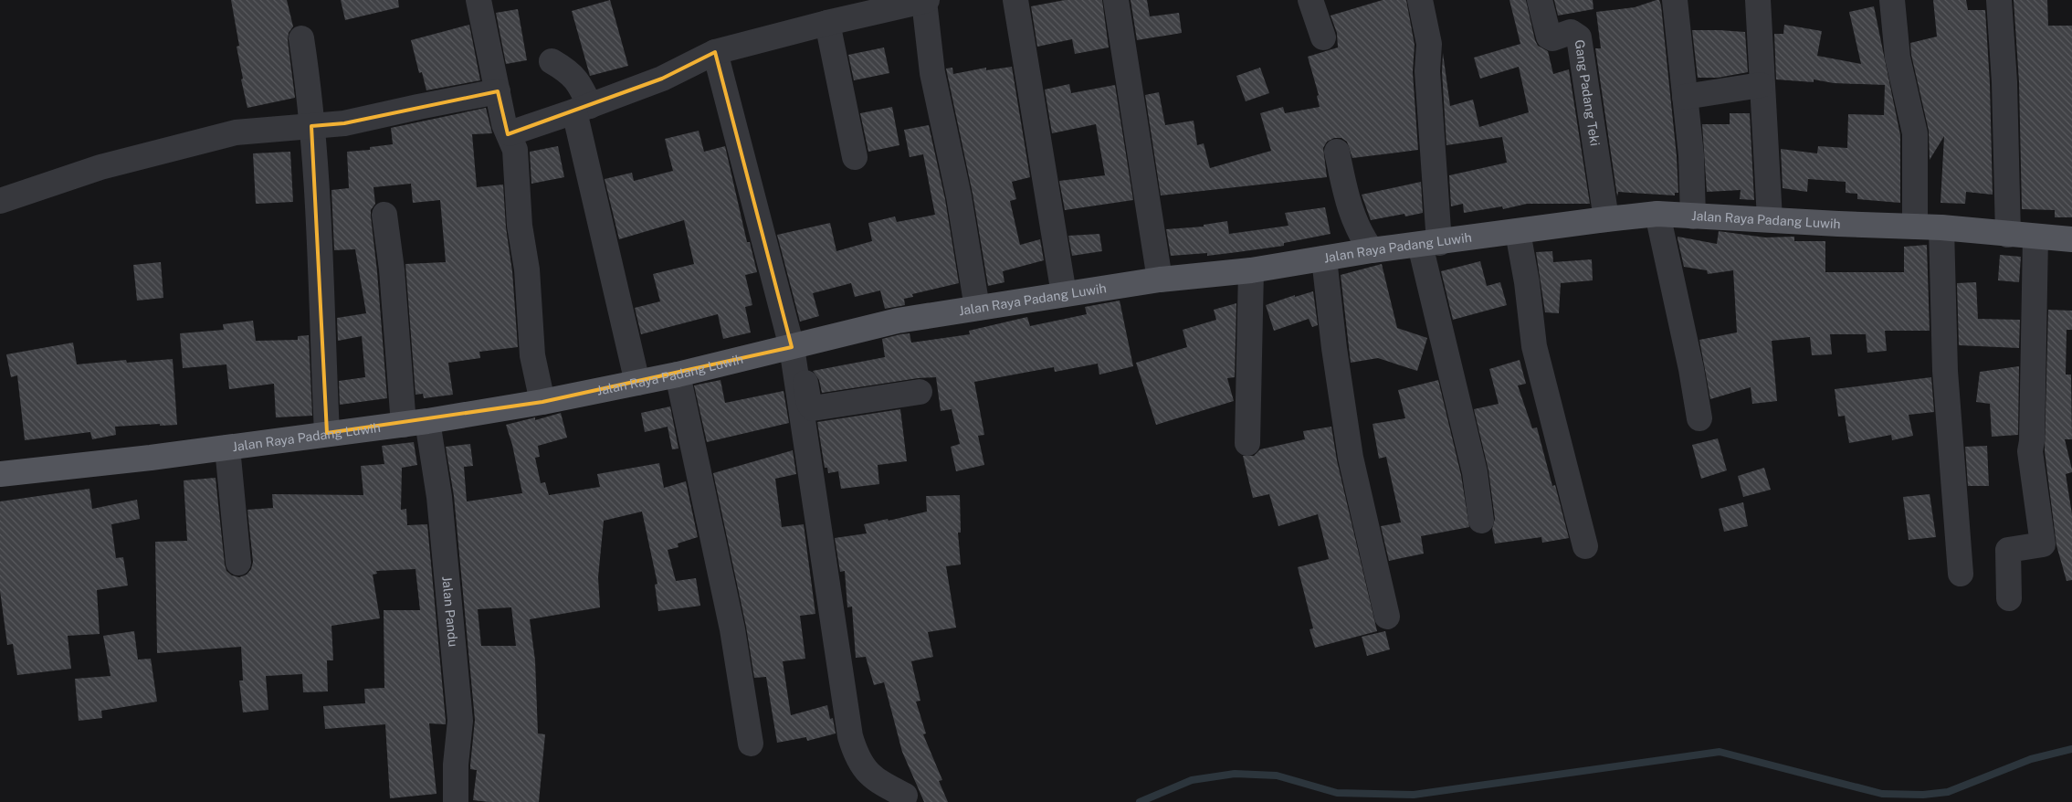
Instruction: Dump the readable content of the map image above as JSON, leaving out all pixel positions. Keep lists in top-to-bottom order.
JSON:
{
  "streets": {
    "main road": ["Jalan Raya Padang Luwih"],
    "street": ["Gang Padang Teki", "Jalan Pandu"]
  },
  "crossings": [
    ["Gang Padang Teki", "Jalan Raya Padang Luwih"],
    ["Jalan Raya Padang Luwih", "Jalan Pandu"]
  ]
}
